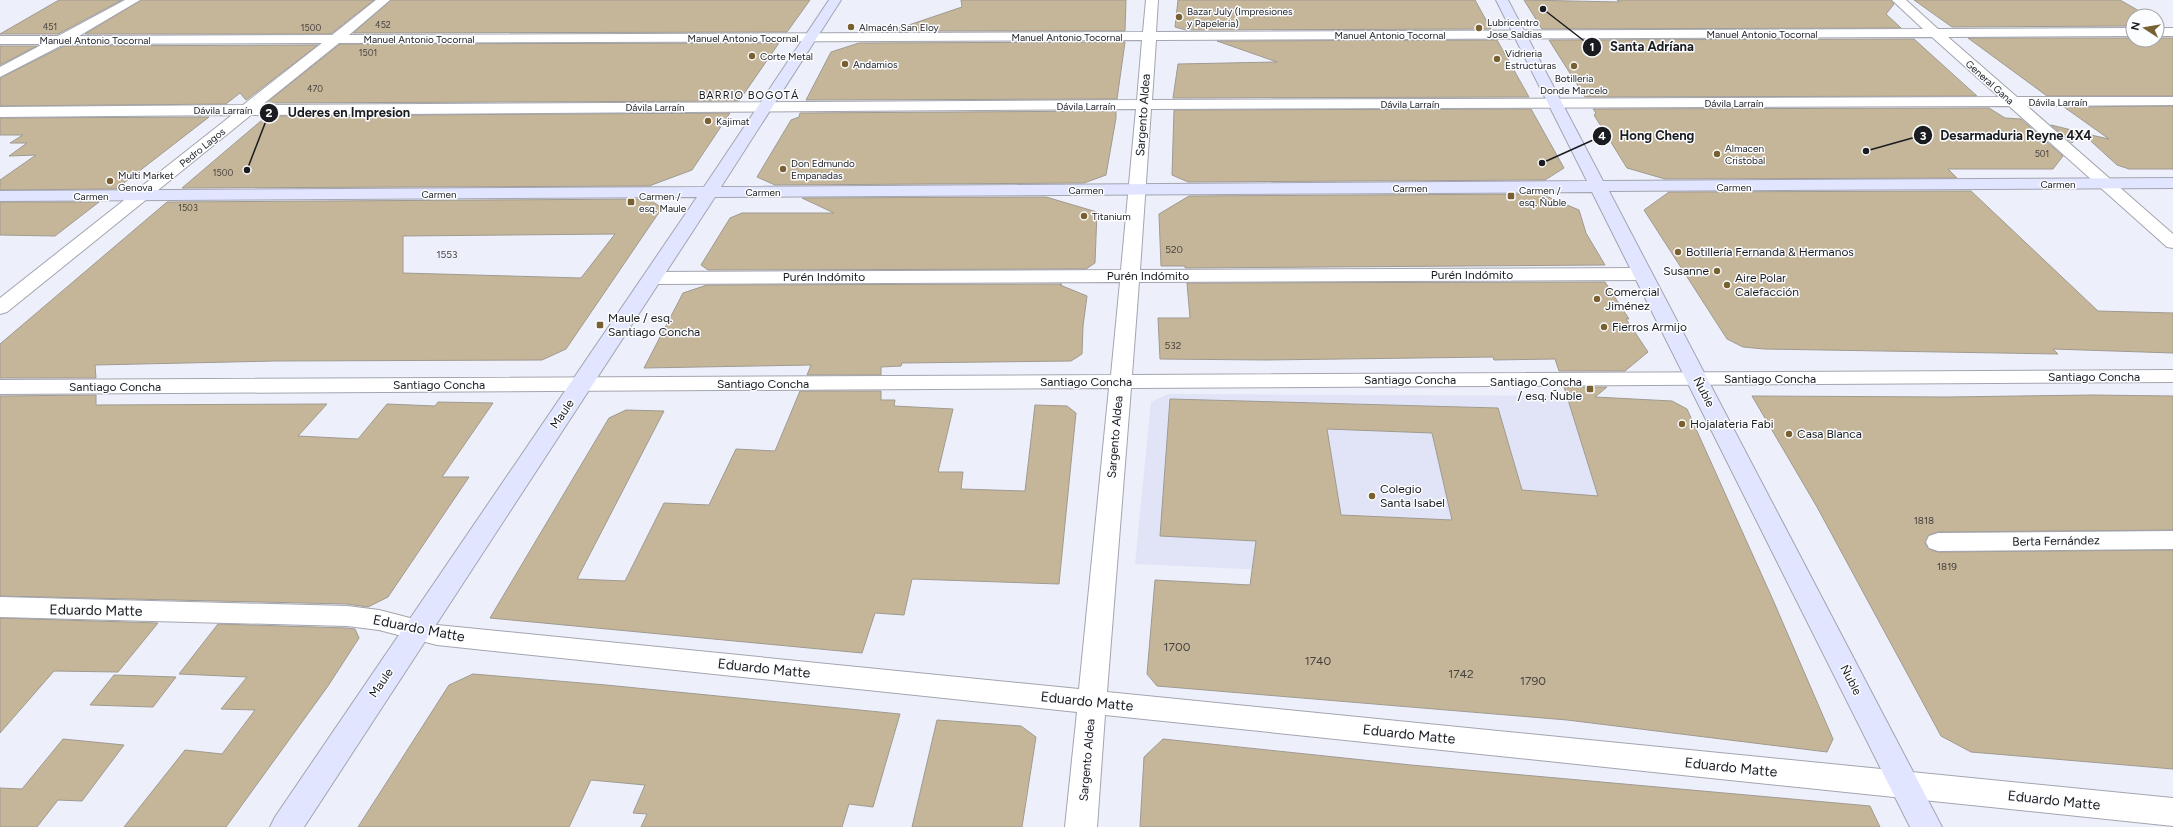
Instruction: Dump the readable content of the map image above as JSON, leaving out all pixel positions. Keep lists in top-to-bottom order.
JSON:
{
  "streets": {
    "main road": ["Carmen", "Ñuble", "Maule"],
    "street": [
      "Manuel Antonio Tocornal",
      "General Gana",
      "Dávila Larraín",
      "Sargento Aldea",
      "Pedro Lagos",
      "Purén Indómito",
      "Santiago Concha",
      "Berta Fernández",
      "Eduardo Matte"
    ]
  },
  "crossings": [
    ["Manuel Antonio Tocornal", "General Gana"],
    ["Manuel Antonio Tocornal", "Sargento Aldea"],
    ["Manuel Antonio Tocornal", "Pedro Lagos"],
    ["Manuel Antonio Tocornal", "Ñuble"],
    ["Manuel Antonio Tocornal", "Maule"],
    ["General Gana", "Dávila Larraín"],
    ["General Gana", "Carmen"],
    ["Dávila Larraín", "Sargento Aldea"],
    ["Dávila Larraín", "Pedro Lagos"],
    ["Dávila Larraín", "Ñuble"],
    ["Dávila Larraín", "Maule"],
    ["Sargento Aldea", "Carmen"],
    ["Sargento Aldea", "Purén Indómito"],
    ["Sargento Aldea", "Santiago Concha"],
    ["Sargento Aldea", "Eduardo Matte"],
    ["Pedro Lagos", "Carmen"],
    ["Carmen", "Ñuble"],
    ["Carmen", "Maule"],
    ["Purén Indómito", "Ñuble"],
    ["Purén Indómito", "Maule"],
    ["Santiago Concha", "Ñuble"],
    ["Santiago Concha", "Maule"],
    ["Ñuble", "Eduardo Matte"],
    ["Maule", "Eduardo Matte"]
  ],
  "districts": ["BARRIO BOGOTÁ"],
  "places": {
    "other": [
      "Santa Adríana",
      "Bazar July (Impresiones y Papeleria)",
      "Almacén San Eloy",
      "Lubricentro Jose Saldias",
      "Corte Metal",
      "Vidrieria Estructuras",
      "Andamios",
      "Botilleria Donde Marcelo",
      "Kajimat",
      "Desarmaduria Reyne 4X4",
      "Almacen Cristobal",
      "Hong Cheng",
      "Don Edmundo Empanadas",
      "Uderes en Impresion",
      "Multi Market Genova",
      "Titanium",
      "Botillería Fernanda & Hermanos",
      "Susanne",
      "Aire Polar Calefacción",
      "Comercial Jiménez",
      "Fierros Armijo",
      "Hojalateria Fabi",
      "Casa Blanca",
      "Colegio Santa Isabel"
    ],
    "transit": [
      "Carmen / esq. Ñuble",
      "Carmen / esq. Maule",
      "Maule / esq. Santiago Concha",
      "Santiago Concha / esq. Ñuble"
    ]
  },
  "house_numbers": [
    "452",
    "451",
    "1500",
    "1501",
    "470",
    "501",
    "1500",
    "1503",
    "520",
    "1553",
    "532",
    "1818",
    "1819",
    "1700",
    "1740",
    "1742",
    "1790"
  ],
  "north": "left"
}
